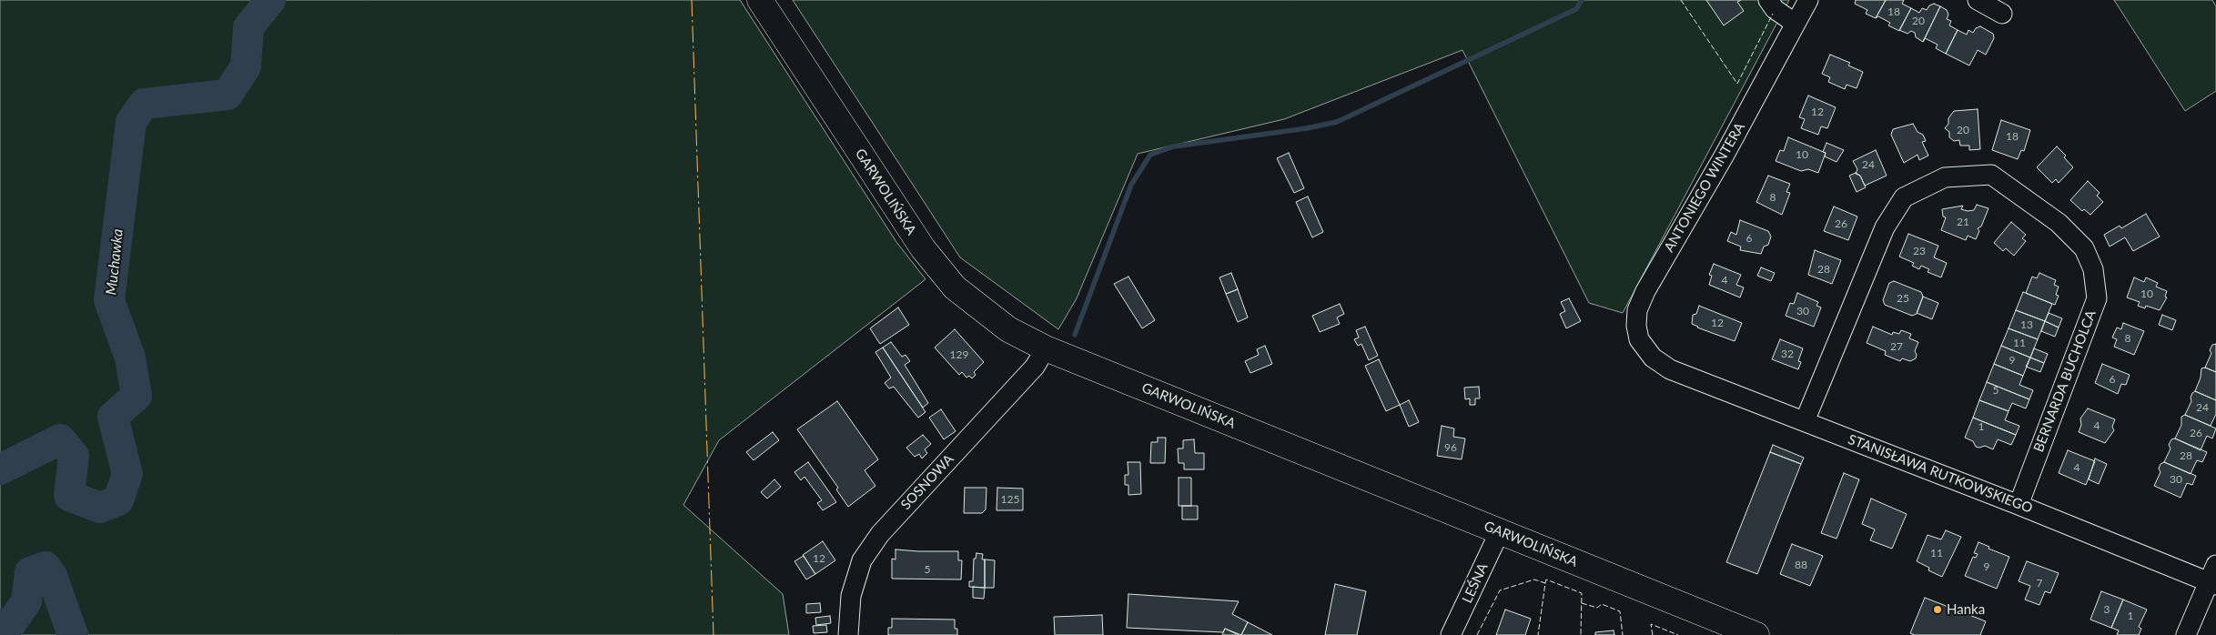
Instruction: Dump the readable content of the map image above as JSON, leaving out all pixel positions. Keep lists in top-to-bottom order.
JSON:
{
  "streets": {
    "main road": ["GARWOLIŃSKA"],
    "street": [
      "ANTONIEGO WINTERA",
      "BERNARDA BUCHOLCA",
      "STANISŁAWA RUTKOWSKIEGO",
      "SOSNOWA",
      "LEŚNA"
    ]
  },
  "crossings": [
    ["ANTONIEGO WINTERA", "STANISŁAWA RUTKOWSKIEGO"],
    ["GARWOLIŃSKA", "SOSNOWA"],
    ["GARWOLIŃSKA", "LEŚNA"],
    ["BERNARDA BUCHOLCA", "STANISŁAWA RUTKOWSKIEGO"]
  ],
  "water": ["Muchawka"],
  "places": ["Hanka"],
  "house_numbers": [
    "18",
    "20",
    "12",
    "20",
    "18",
    "10",
    "24",
    "8",
    "21",
    "26",
    "6",
    "23",
    "28",
    "4",
    "10",
    "25",
    "30",
    "12",
    "13",
    "8",
    "11",
    "27",
    "32",
    "129",
    "9",
    "6",
    "5",
    "24",
    "4",
    "1",
    "26",
    "96",
    "28",
    "4",
    "30",
    "125",
    "11",
    "12",
    "88",
    "9",
    "5",
    "7",
    "3",
    "1"
  ]
}
